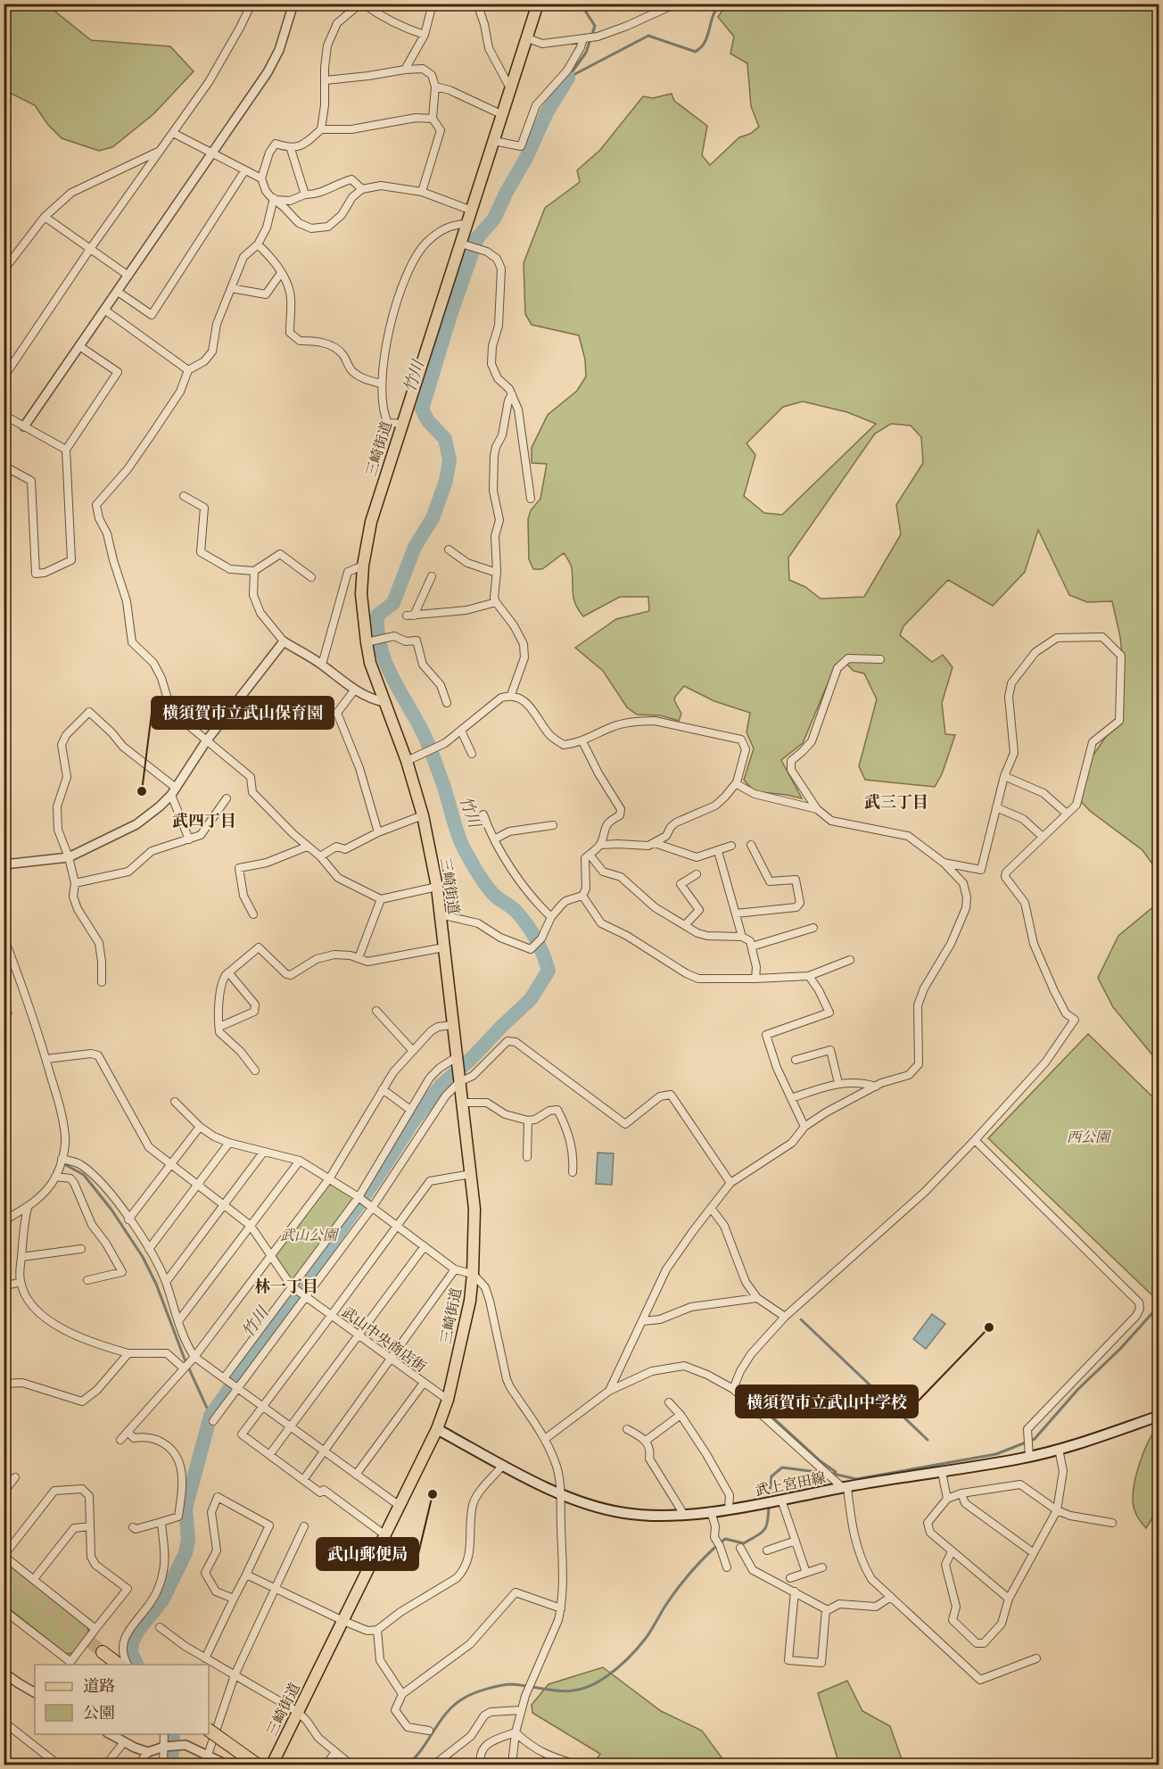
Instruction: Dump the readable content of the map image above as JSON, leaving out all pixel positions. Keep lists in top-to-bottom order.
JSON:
{
  "streets": {
    "main road": ["三崎街道", "武上宮田線"],
    "street": ["武山中央商店街"]
  },
  "crossings": [
    ["三崎街道", "武山中央商店街"],
    ["三崎街道", "武上宮田線"]
  ],
  "districts": ["武三丁目", "武四丁目", "林一丁目"],
  "water": ["竹川"],
  "parks": ["西公園", "武山公園"],
  "places": ["横須賀市立武山保育園", "横須賀市立武山中学校", "武山郵便局"],
  "legend": ["道路", "公園"]
}
